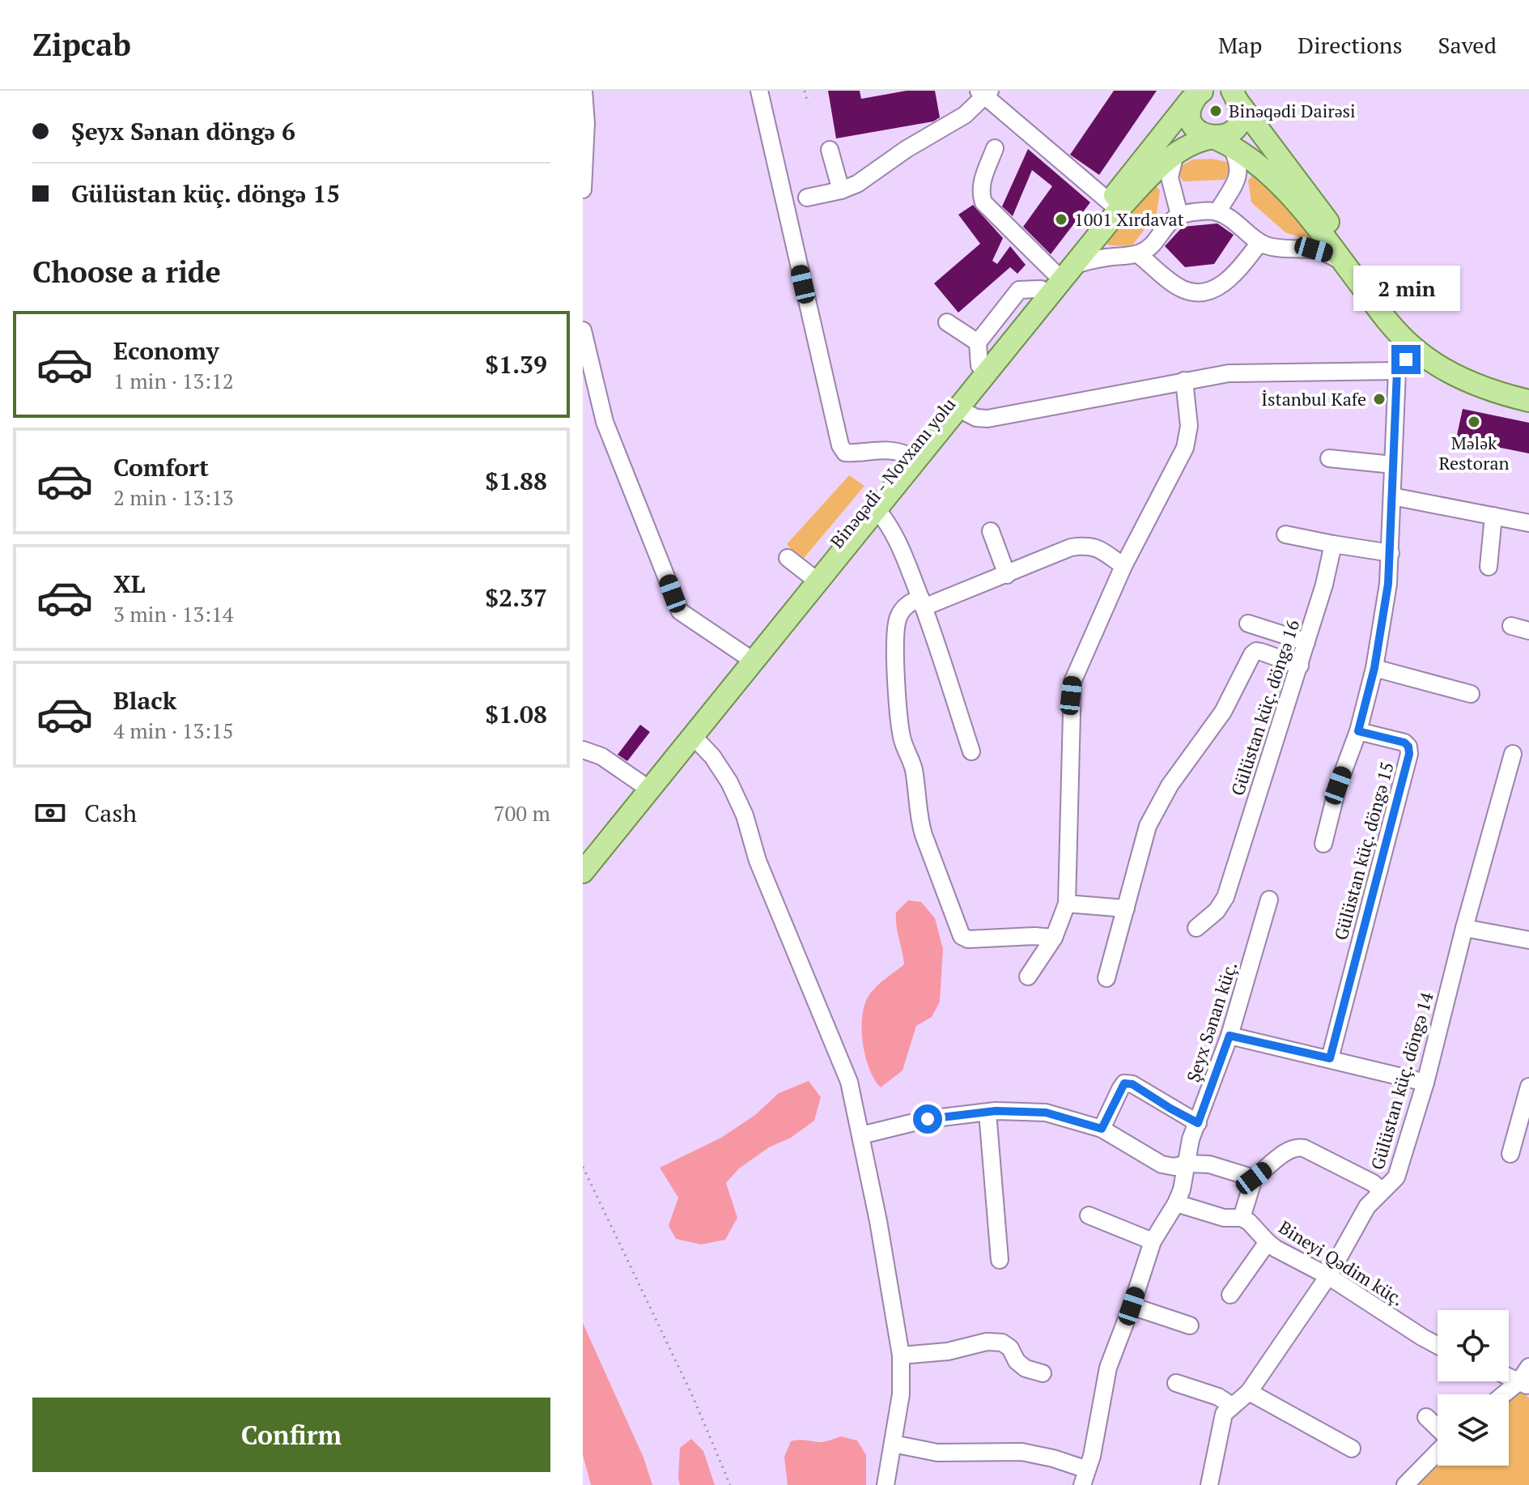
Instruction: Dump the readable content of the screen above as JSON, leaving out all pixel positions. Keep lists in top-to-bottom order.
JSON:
{
  "streets": {
    "main road": ["Binəqədi - Novxanı yolu"],
    "street": [
      "Gülüstan küç. döngə 16",
      "Gülüstan küç. döngə 15",
      "Şeyx Sənan küç.",
      "Gülüstan küç. döngə 14",
      "Bineyi Qədim küç."
    ]
  },
  "crossings": [
    ["Gülüstan küç. döngə 14", "Bineyi Qədim küç."]
  ],
  "places": [
    "Binəqədi Dairəsi",
    "1001 Xırdavat",
    "İstanbul Kafe",
    "Mələk Restoran"
  ],
  "page": {
    "header": "Zipcab",
    "nav": ["Map", "Directions", "Saved"],
    "banner": ["Şeyx Sənan döngə 6", "Gülüstan küç. döngə 15"],
    "heading": "Choose a ride",
    "bubble": "2 min",
    "list": [
      {
        "name": "Economy",
        "note": "1 min · 13:12",
        "value": "$1.39"
      },
      {
        "name": "Comfort",
        "note": "2 min · 13:13",
        "value": "$1.88"
      },
      {
        "name": "XL",
        "note": "3 min · 13:14",
        "value": "$2.37"
      },
      {
        "name": "Black",
        "note": "4 min · 13:15",
        "value": "$1.08"
      }
    ],
    "pay": ["Cash", "700 m"],
    "buttons": "Confirm"
  }
}
